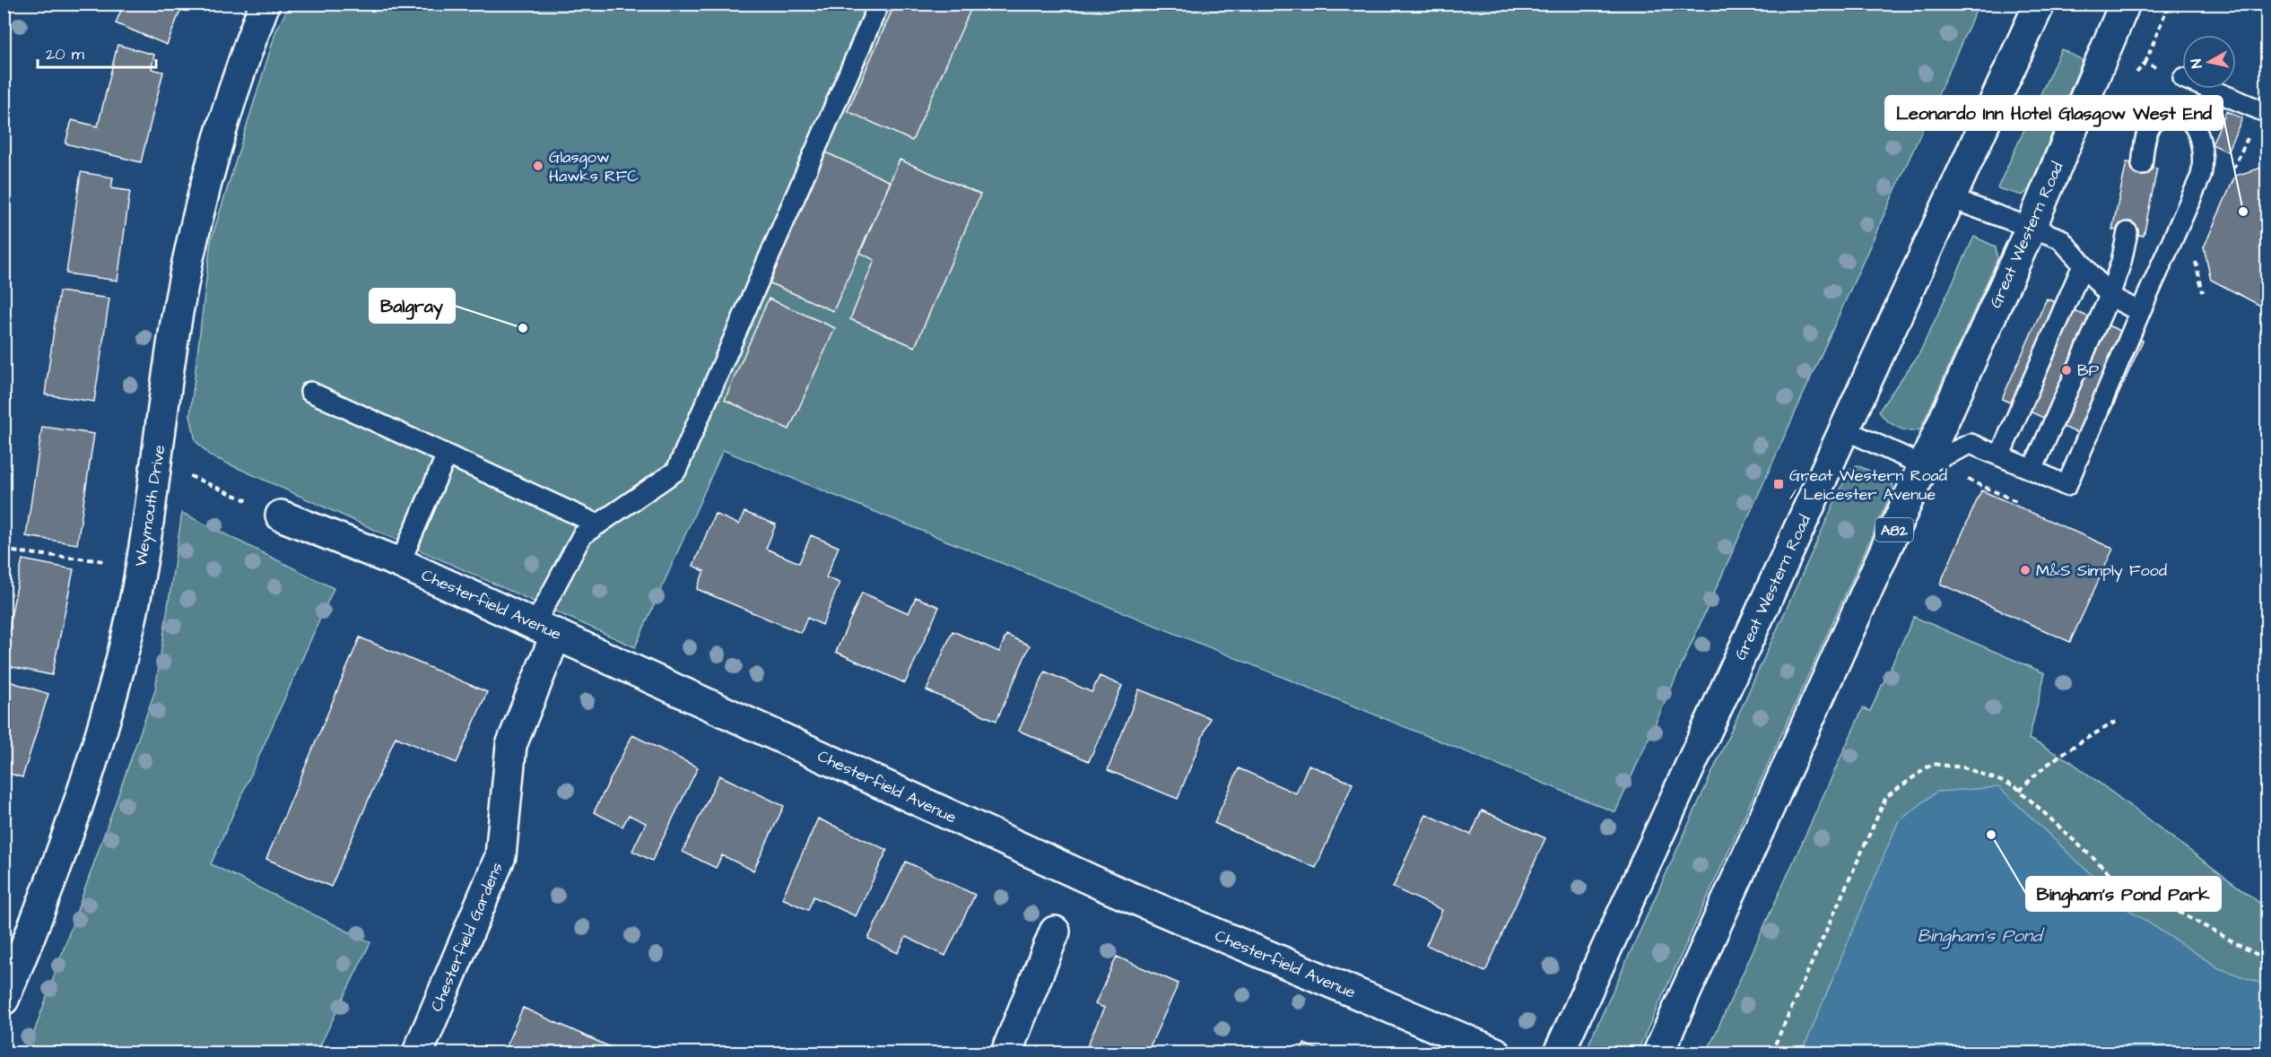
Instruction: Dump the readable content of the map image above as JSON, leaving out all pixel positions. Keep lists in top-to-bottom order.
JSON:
{
  "streets": {
    "street": [
      "Great Western Road",
      "Weymouth Drive",
      "A82",
      "Chesterfield Avenue",
      "Chesterfield Gardens"
    ]
  },
  "crossings": [
    ["Chesterfield Avenue", "Chesterfield Gardens"]
  ],
  "water": ["Bingham's Pond"],
  "places": {
    "other": [
      "Glasgow Hawks RFC",
      "Leonardo Inn Hotel Glasgow West End",
      "Balgray",
      "BP",
      "M&S Simply Food",
      "Bingham's Pond Park"
    ],
    "transit": ["Great Western Road / Leicester Avenue"]
  },
  "scale_bar": "20 m",
  "north": "left"
}
